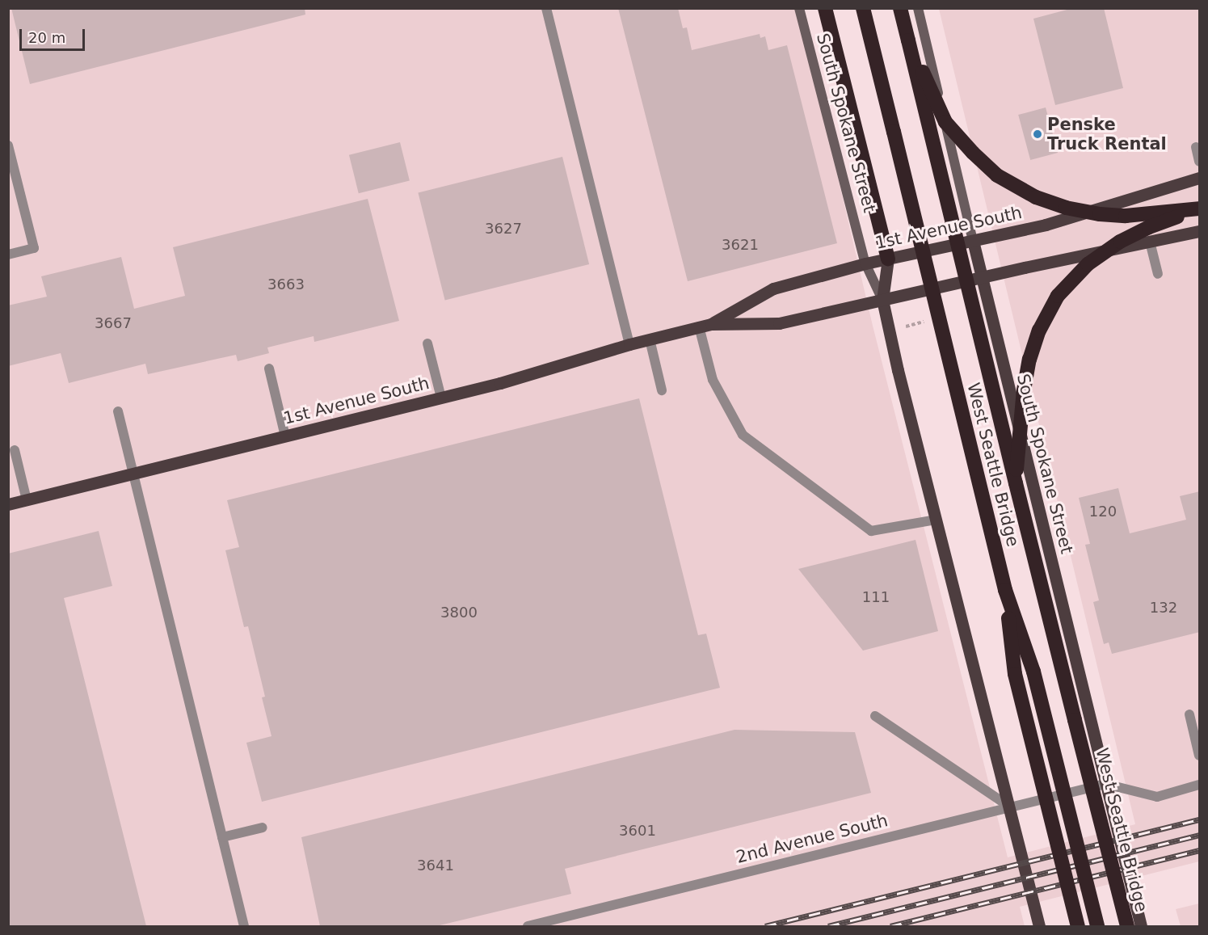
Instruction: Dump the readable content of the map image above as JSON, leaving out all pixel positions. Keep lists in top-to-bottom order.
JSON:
{
  "streets": {
    "highway": ["West Seattle Bridge"],
    "main road": ["South Spokane Street", "1st Avenue South"],
    "street": ["2nd Avenue South"]
  },
  "crossings": [
    ["South Spokane Street", "1st Avenue South"],
    ["South Spokane Street", "2nd Avenue South"]
  ],
  "places": ["Penske Truck Rental"],
  "house_numbers": [
    "3627",
    "3621",
    "3663",
    "3667",
    "120",
    "111",
    "132",
    "3800",
    "3601",
    "3641"
  ],
  "scale_bar": "20 m"
}
